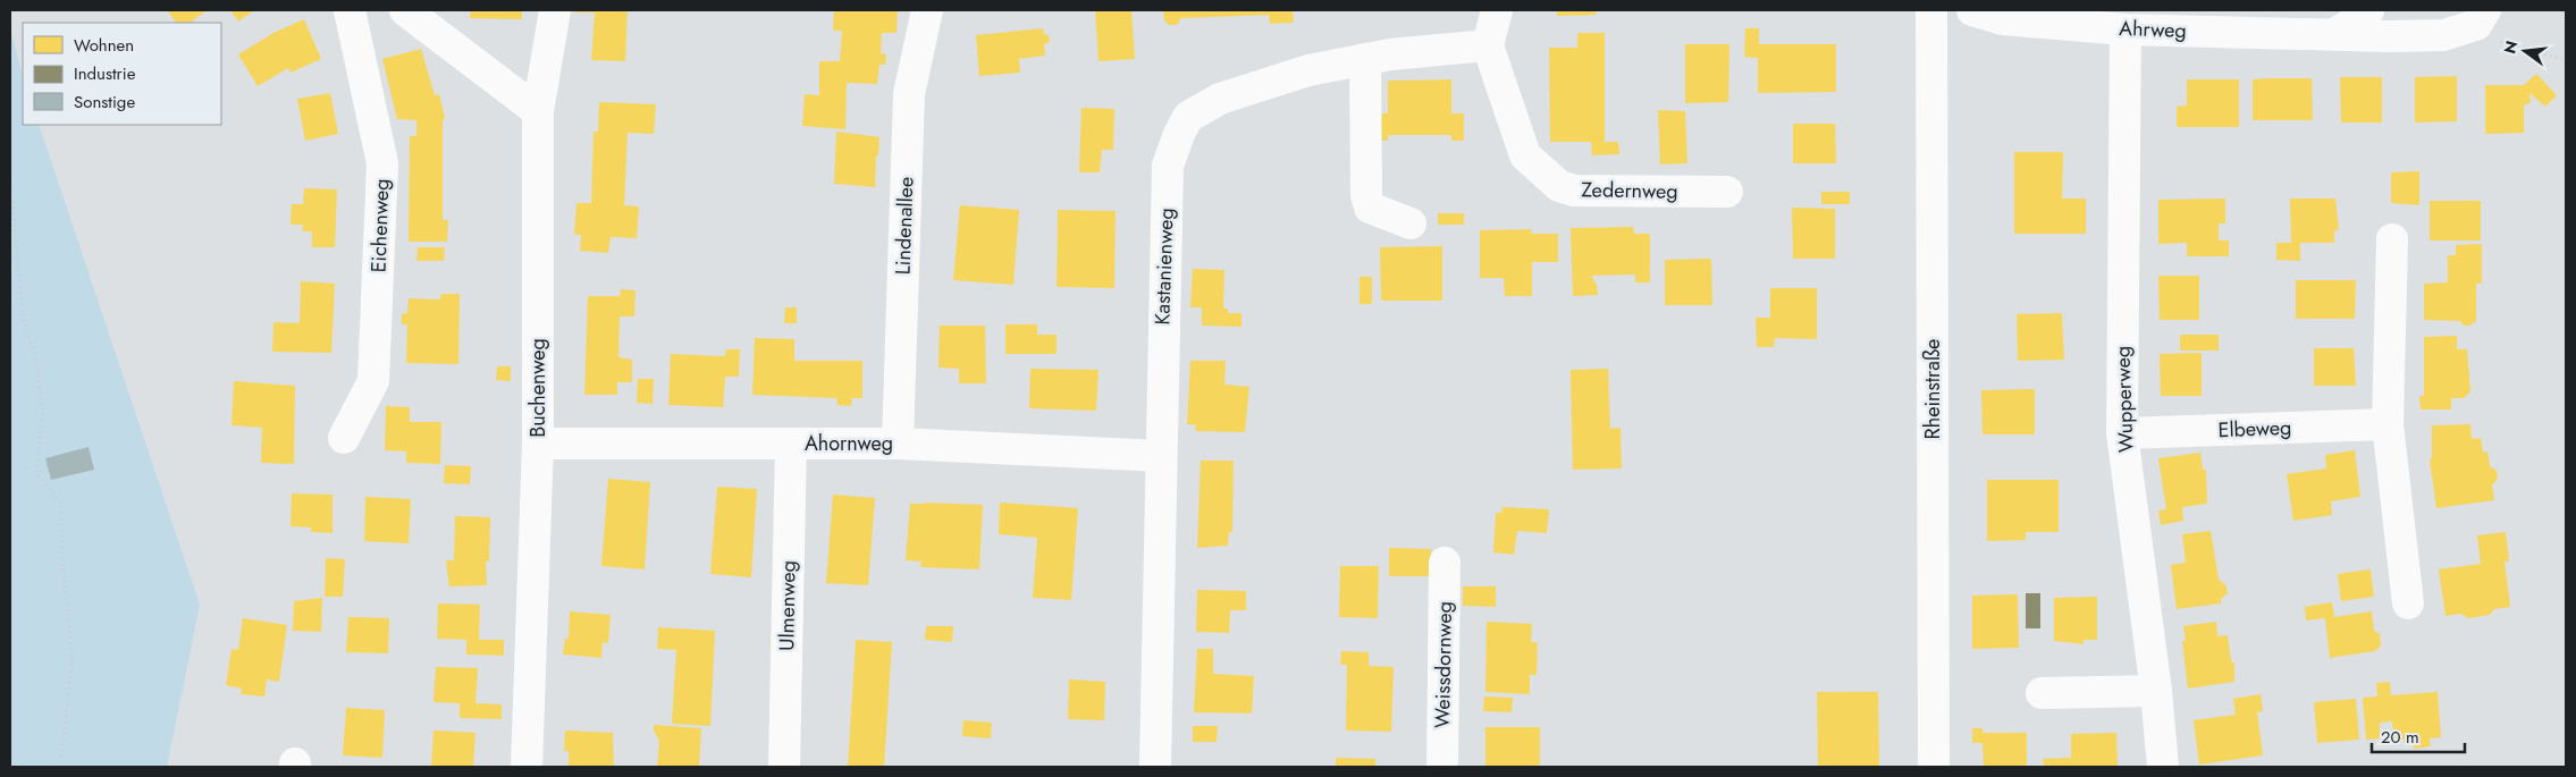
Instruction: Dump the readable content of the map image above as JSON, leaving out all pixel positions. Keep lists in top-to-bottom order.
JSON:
{
  "streets": {
    "street": [
      "Ahrweg",
      "Zedernweg",
      "Eichenweg",
      "Lindenallee",
      "Kastanienweg",
      "Buchenweg",
      "Rheinstraße",
      "Wupperweg",
      "Elbeweg",
      "Ahornweg",
      "Ulmenweg",
      "Weissdornweg"
    ]
  },
  "crossings": [
    ["Ahrweg", "Wupperweg"],
    ["Zedernweg", "Kastanienweg"],
    ["Lindenallee", "Ahornweg"],
    ["Kastanienweg", "Ahornweg"],
    ["Buchenweg", "Ahornweg"],
    ["Wupperweg", "Elbeweg"],
    ["Ahornweg", "Ulmenweg"]
  ],
  "legend": ["Wohnen", "Industrie", "Sonstige"],
  "scale_bar": "20 m",
  "north": "left"
}
